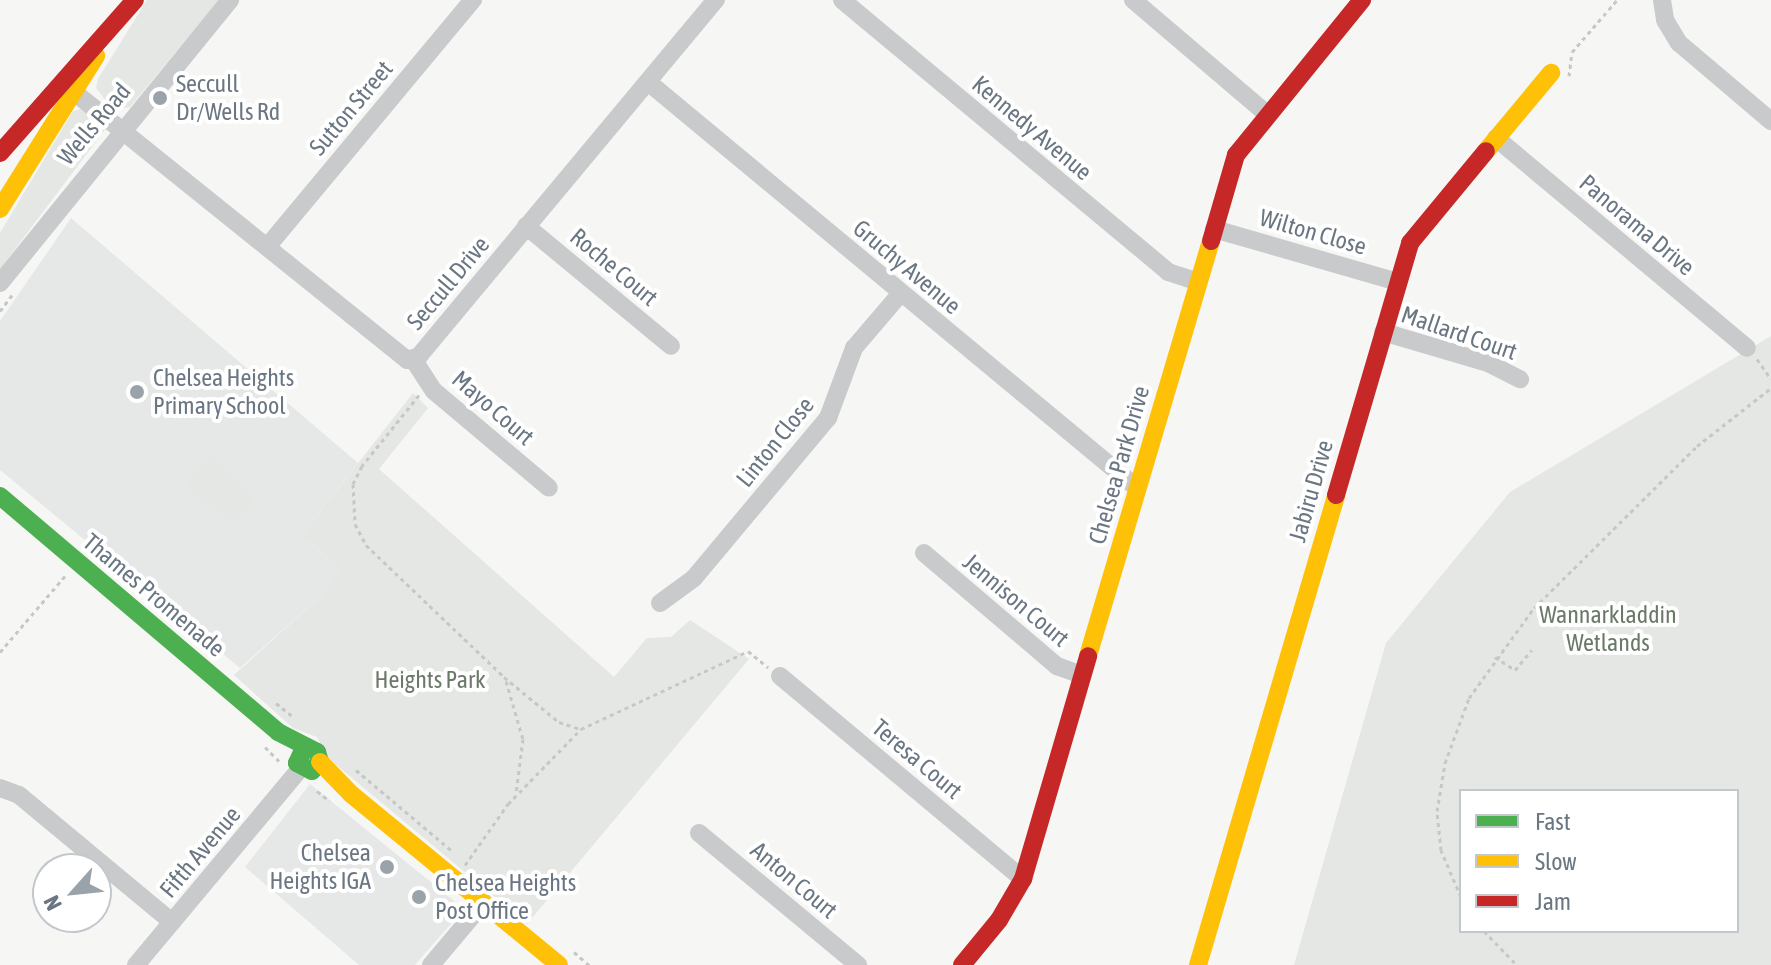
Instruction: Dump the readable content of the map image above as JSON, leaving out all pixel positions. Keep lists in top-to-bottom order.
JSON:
{
  "streets": {
    "street": [
      "Sutton Street",
      "Wells Road",
      "Kennedy Avenue",
      "Panorama Drive",
      "Wilton Close",
      "Roche Court",
      "Gruchy Avenue",
      "Seccull Drive",
      "Mallard Court",
      "Mayo Court",
      "Linton Close",
      "Chelsea Park Drive",
      "Jabiru Drive",
      "Thames Promenade",
      "Jennison Court",
      "Teresa Court",
      "Fifth Avenue",
      "Anton Court"
    ]
  },
  "crossings": [
    ["Sutton Street", "Seccull Drive"],
    ["Wells Road", "Seccull Drive"],
    ["Kennedy Avenue", "Chelsea Park Drive"],
    ["Panorama Drive", "Jabiru Drive"],
    ["Wilton Close", "Chelsea Park Drive"],
    ["Wilton Close", "Jabiru Drive"],
    ["Roche Court", "Seccull Drive"],
    ["Gruchy Avenue", "Seccull Drive"],
    ["Gruchy Avenue", "Linton Close"],
    ["Gruchy Avenue", "Chelsea Park Drive"],
    ["Seccull Drive", "Mayo Court"],
    ["Mallard Court", "Jabiru Drive"],
    ["Chelsea Park Drive", "Jennison Court"],
    ["Chelsea Park Drive", "Teresa Court"],
    ["Thames Promenade", "Fifth Avenue"]
  ],
  "parks": ["Wannarkladdin Wetlands", "Heights Park"],
  "places": [
    "Seccull Dr/Wells Rd",
    "Chelsea Heights Primary School",
    "Chelsea Heights IGA",
    "Chelsea Heights Post Office"
  ],
  "legend": ["Fast", "Slow", "Jam"],
  "north": "bottom left"
}
